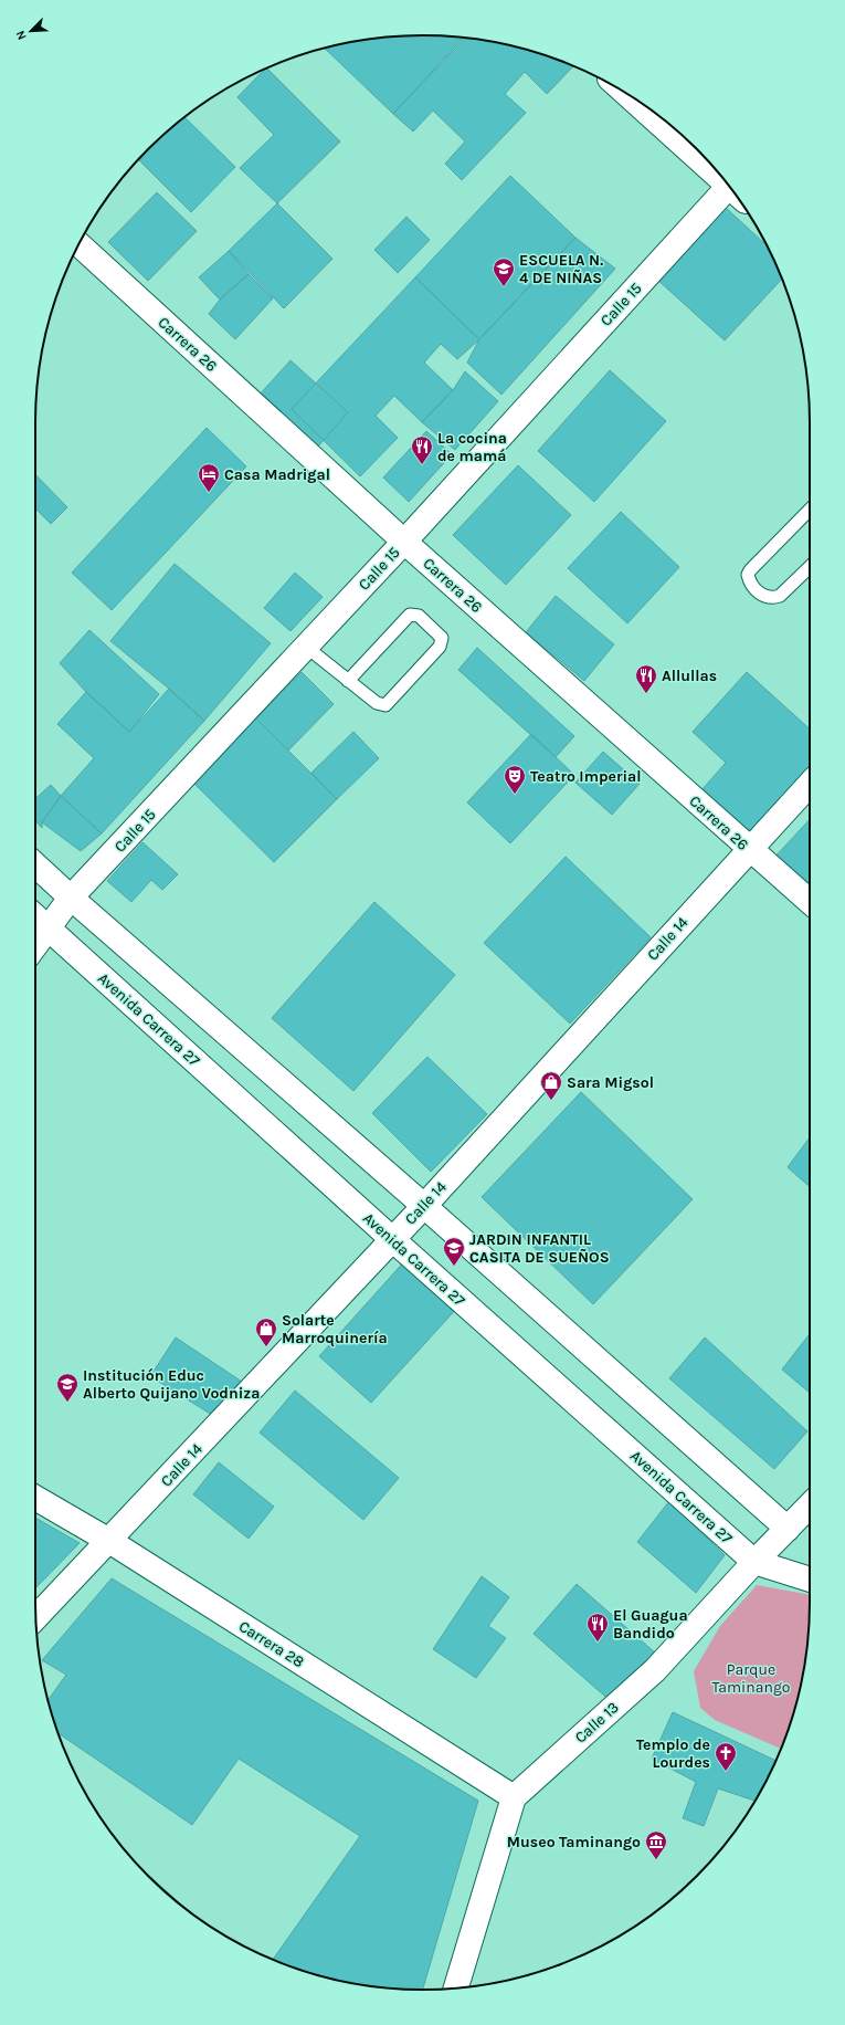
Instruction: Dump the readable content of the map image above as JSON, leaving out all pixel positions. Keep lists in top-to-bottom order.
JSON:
{
  "streets": {
    "street": [
      "Calle 15",
      "Carrera 26",
      "Calle 14",
      "Avenida Carrera 27",
      "Carrera 28",
      "Calle 13"
    ]
  },
  "crossings": [
    ["Calle 15", "Carrera 26"],
    ["Calle 15", "Avenida Carrera 27"],
    ["Carrera 26", "Calle 14"],
    ["Calle 14", "Avenida Carrera 27"],
    ["Calle 14", "Carrera 28"],
    ["Avenida Carrera 27", "Calle 13"],
    ["Carrera 28", "Calle 13"]
  ],
  "parks": ["Parque Taminango"],
  "places": {
    "school or university": ["ESCUELA N. 4 DE NIÑAS", "JARDIN INFANTIL CASITA DE SUEÑOS", "Institución Educ Alberto Quijano Vodniza"],
    "restaurant": ["La cocina de mamá", "Allullas", "El Guagua Bandido"],
    "hotel": ["Casa Madrigal"],
    "theatre": ["Teatro Imperial"],
    "shop": ["Sara Migsol", "Solarte Marroquinería"],
    "church": ["Templo de Lourdes"],
    "museum": ["Museo Taminango"]
  },
  "north": "bottom left"
}
